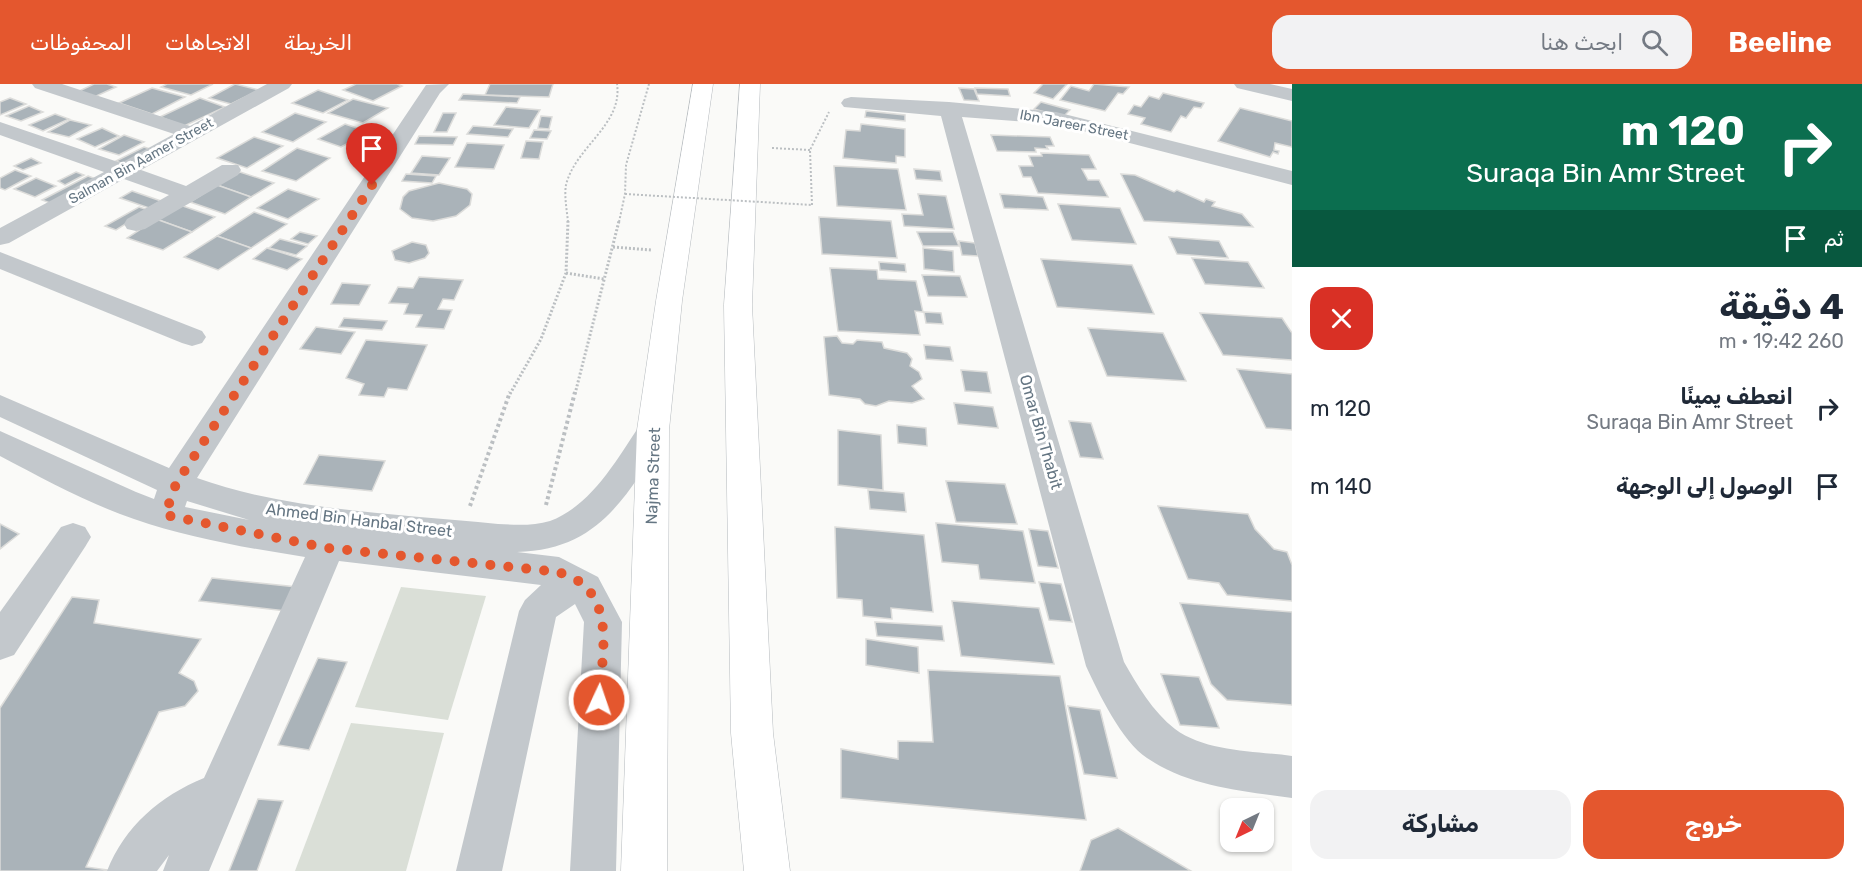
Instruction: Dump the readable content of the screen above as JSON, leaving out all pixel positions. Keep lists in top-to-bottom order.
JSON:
{
  "streets": {
    "main road": ["Najma Street"],
    "street": ["Ibn Jareer Street", "Salman Bin Aamer Street", "Ahmed Bin Hanbal Street"]
  },
  "crossings": [
    ["Najma Street", "Ahmed Bin Hanbal Street"]
  ],
  "north": "bottom left",
  "page": {
    "header": "Beeline",
    "search": "ابحث هنا",
    "nav": ["الخريطة", "الاتجاهات", "المحفوظات"],
    "turn": ["120 m", "Suraqa Bin Amr Street"],
    "then": "ثم",
    "heading": ["4 دقيقة", "260 m · 19:42"],
    "list": [
      {
        "name": "انعطف يمينًا",
        "note": "Suraqa Bin Amr Street",
        "value": "120 m"
      },
      {
        "name": "الوصول إلى الوجهة",
        "value": "140 m"
      }
    ],
    "buttons": ["خروج", "مشاركة"]
  }
}
